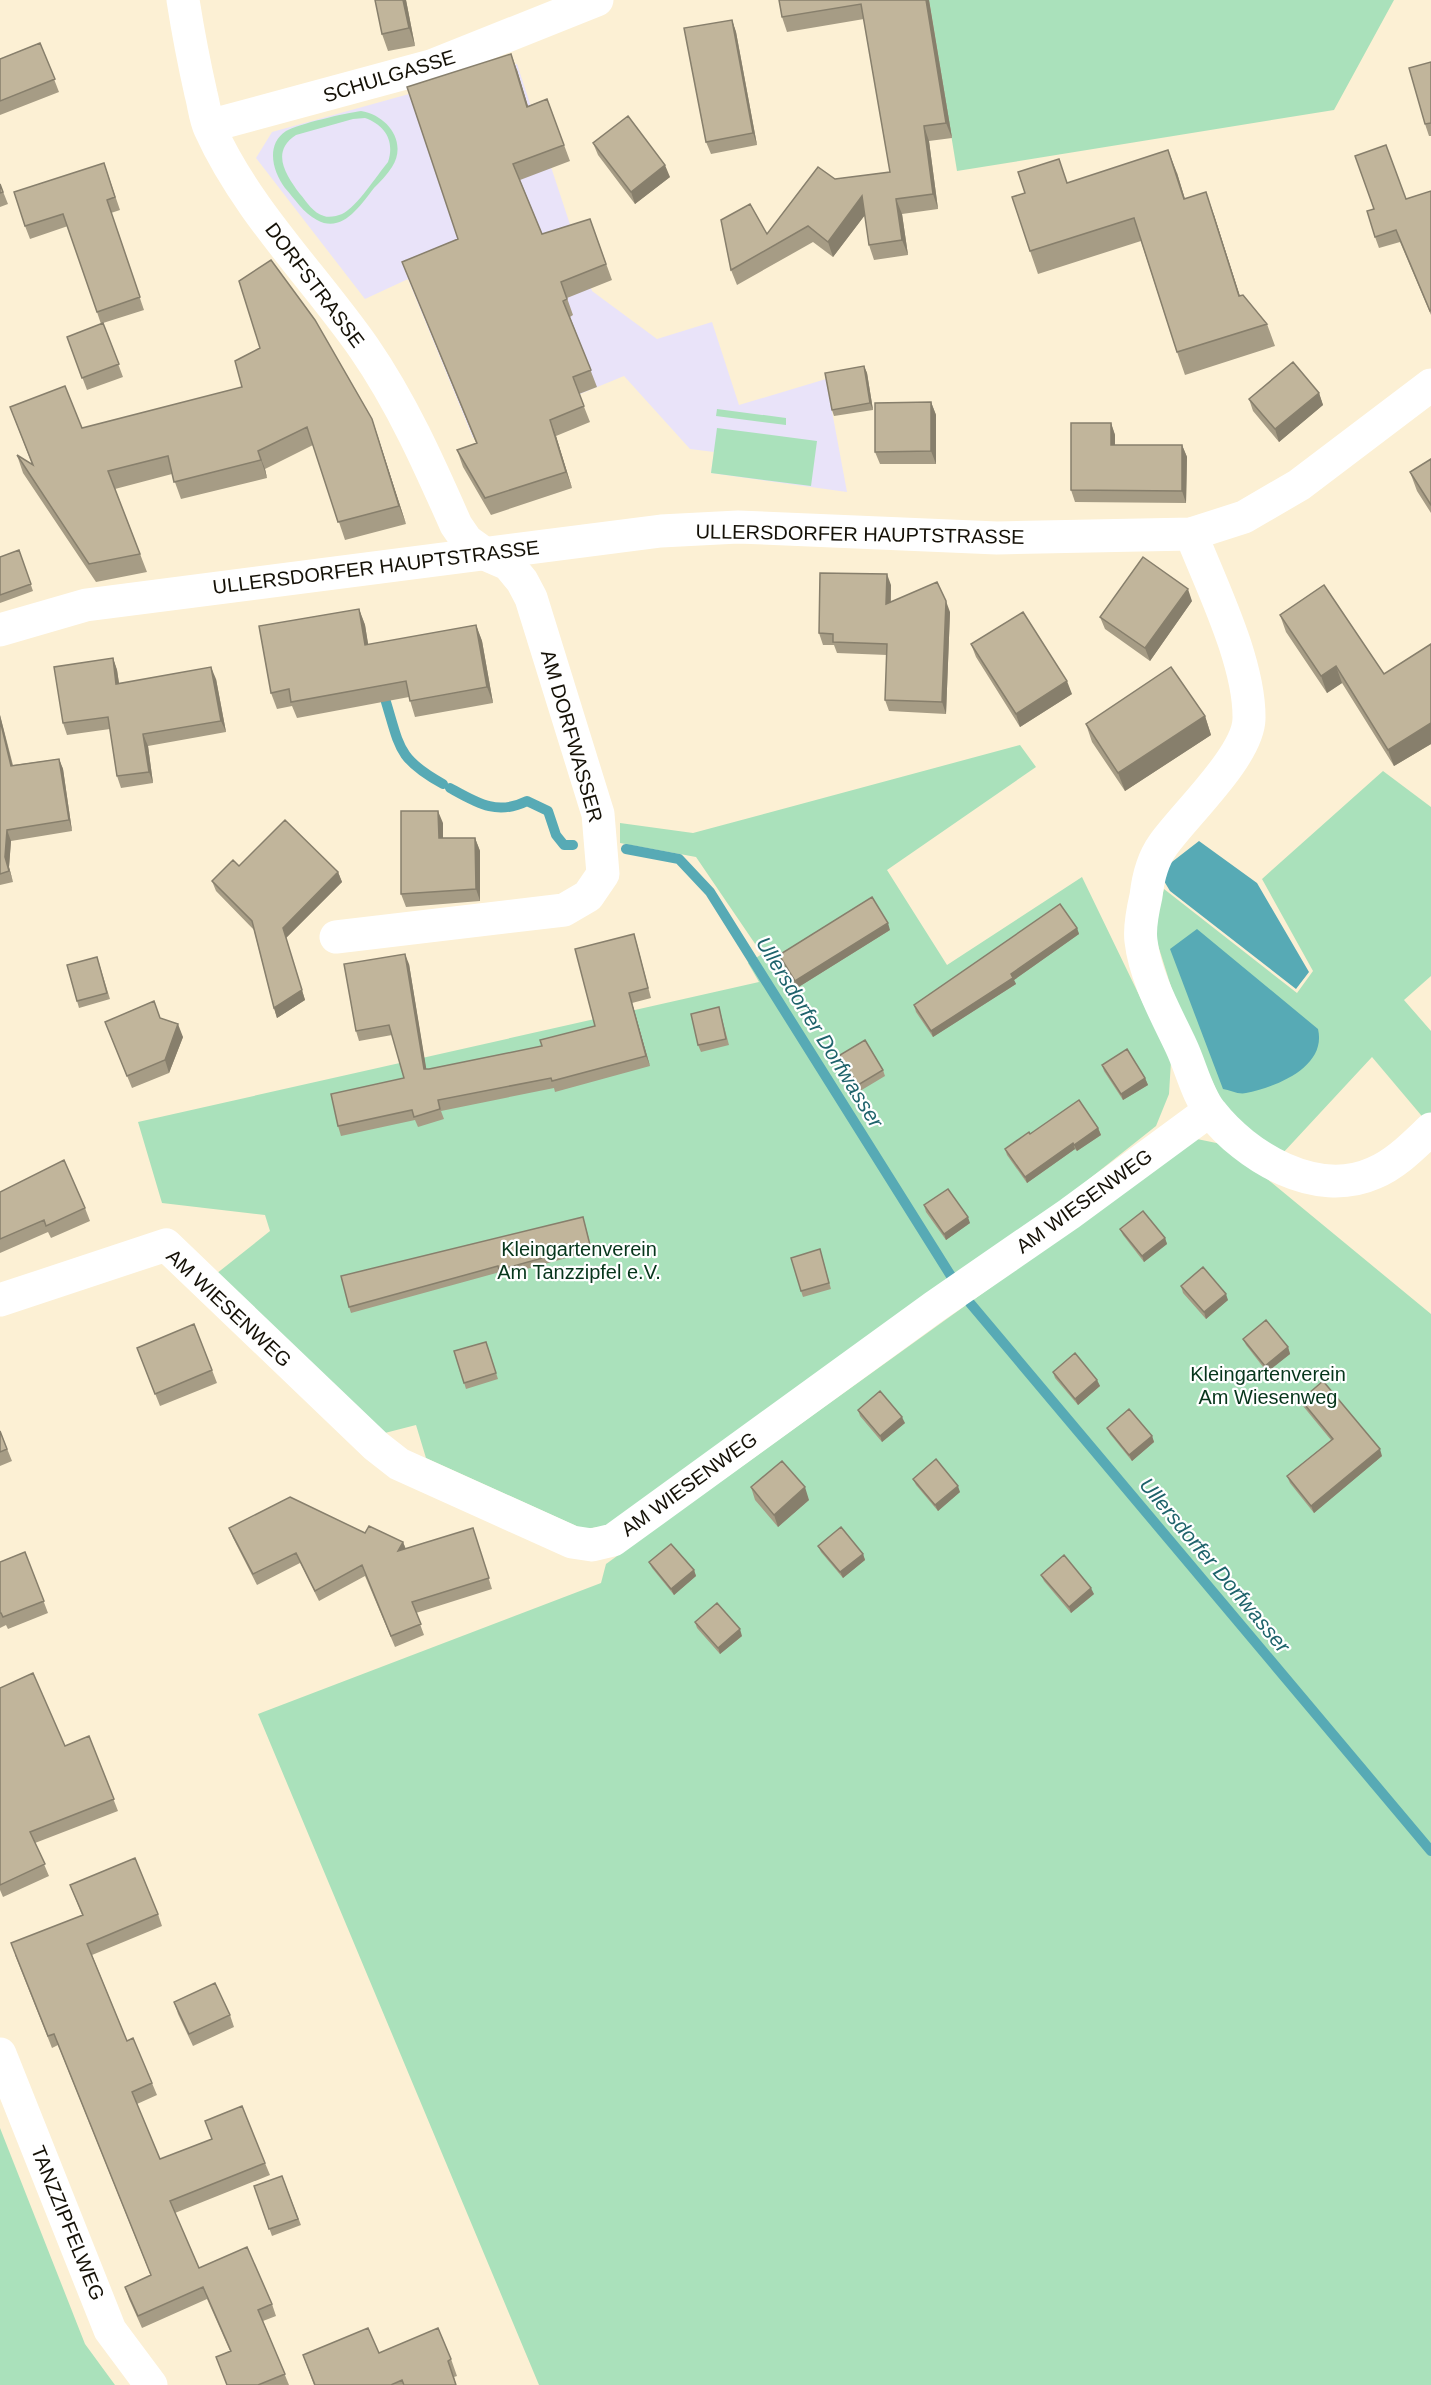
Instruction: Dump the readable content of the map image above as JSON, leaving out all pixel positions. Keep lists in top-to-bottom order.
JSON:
{
  "streets": {
    "street": [
      "SCHULGASSE",
      "DORFSTRASSE",
      "ULLERSDORFER HAUPTSTRASSE",
      "AM DORFWASSER",
      "AM WIESENWEG",
      "TANZZIPFELWEG"
    ]
  },
  "crossings": [
    ["SCHULGASSE", "DORFSTRASSE"],
    ["DORFSTRASSE", "ULLERSDORFER HAUPTSTRASSE"],
    ["DORFSTRASSE", "AM DORFWASSER"],
    ["ULLERSDORFER HAUPTSTRASSE", "AM DORFWASSER"]
  ],
  "water": ["Ullersdorfer Dorfwasser"],
  "parks": ["Kleingartenverein Am Tanzzipfel e.V.", "Kleingartenverein Am Wiesenweg"]
}
